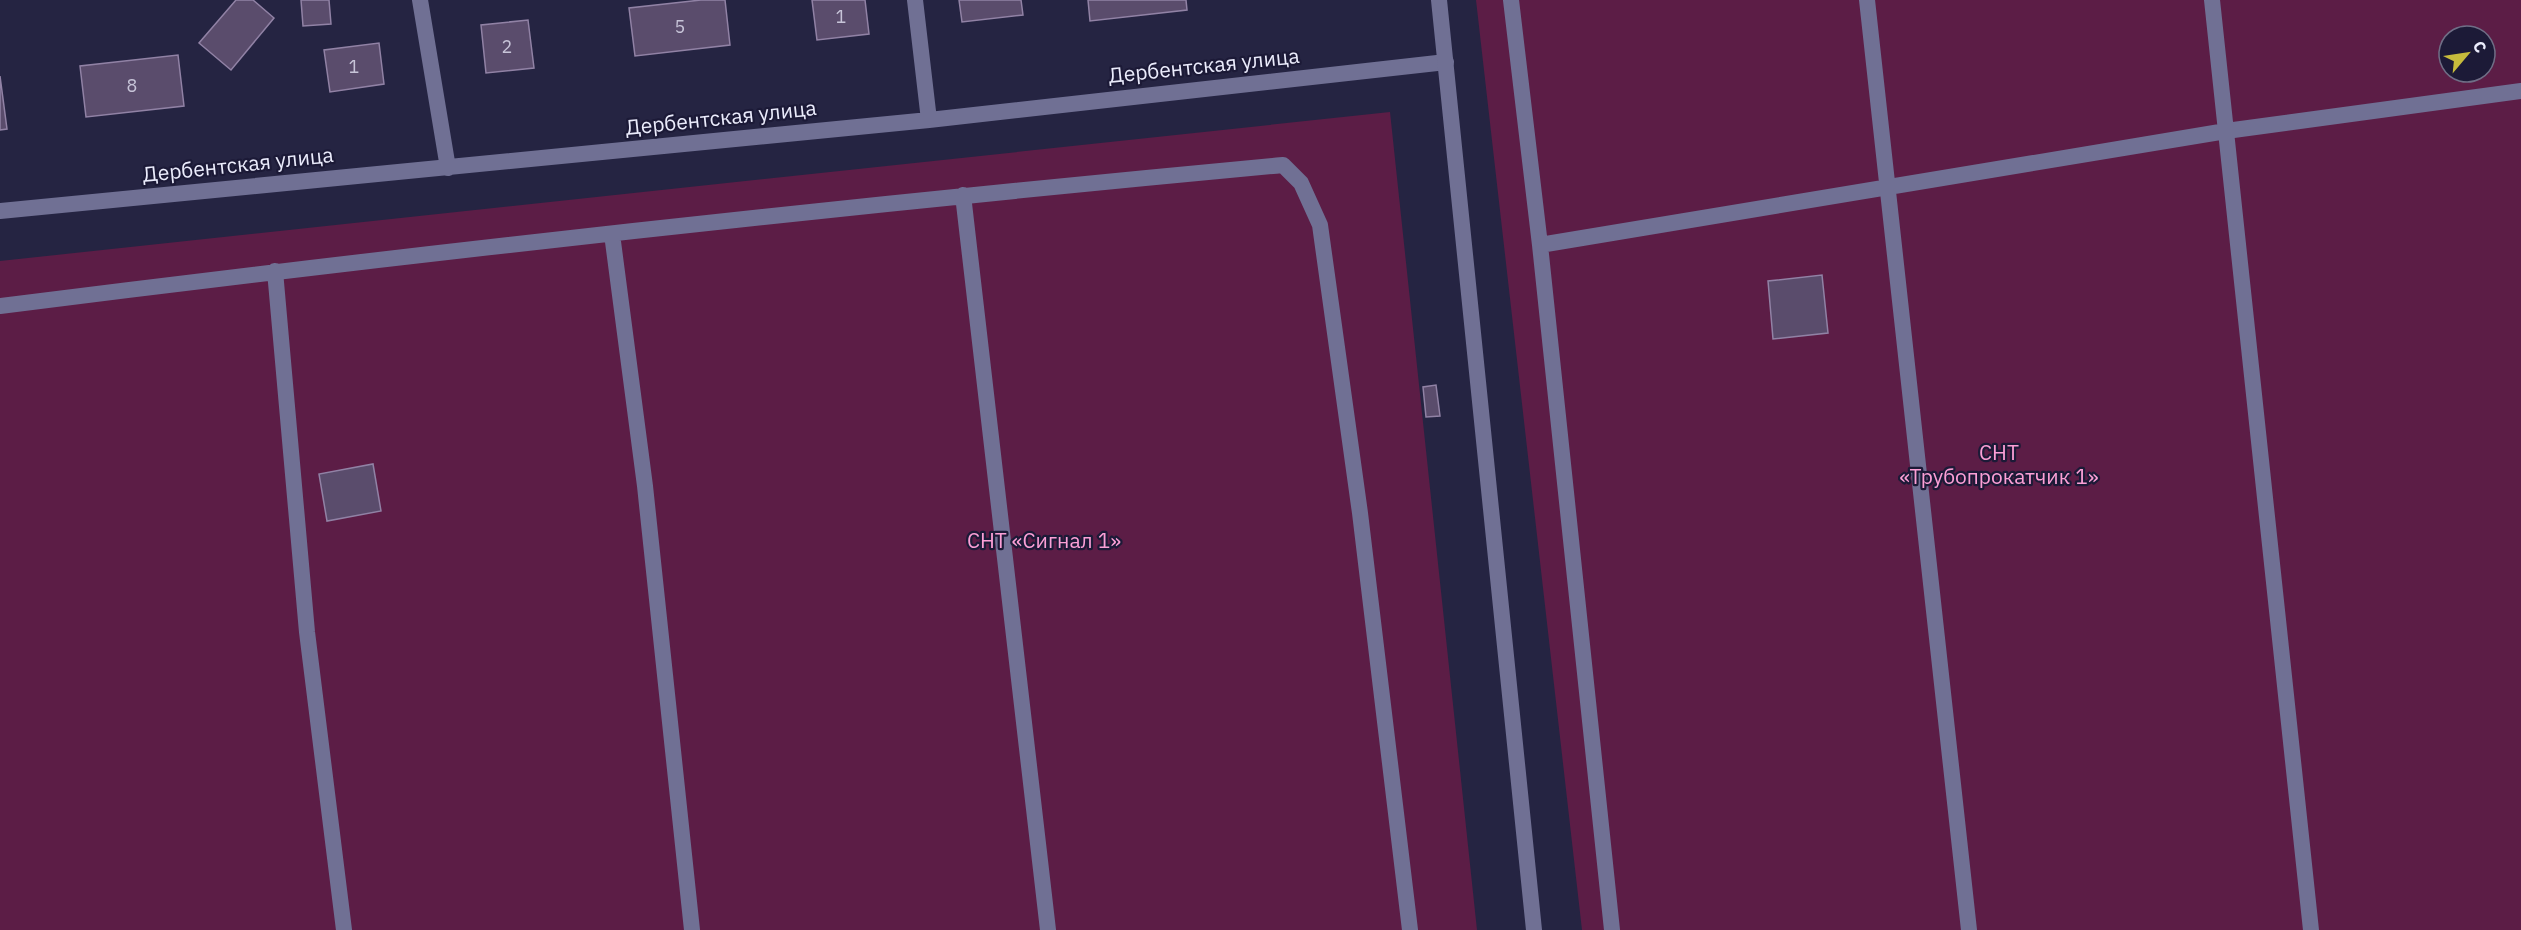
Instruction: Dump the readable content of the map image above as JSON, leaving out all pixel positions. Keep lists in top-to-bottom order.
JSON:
{
  "streets": {
    "street": ["Дербентская улица"]
  },
  "parks": ["СНТ «Трубопрокатчик 1»", "СНТ «Сигнал 1»"],
  "house_numbers": [
    "1",
    "5",
    "2",
    "1",
    "8"
  ],
  "north": "top right"
}
